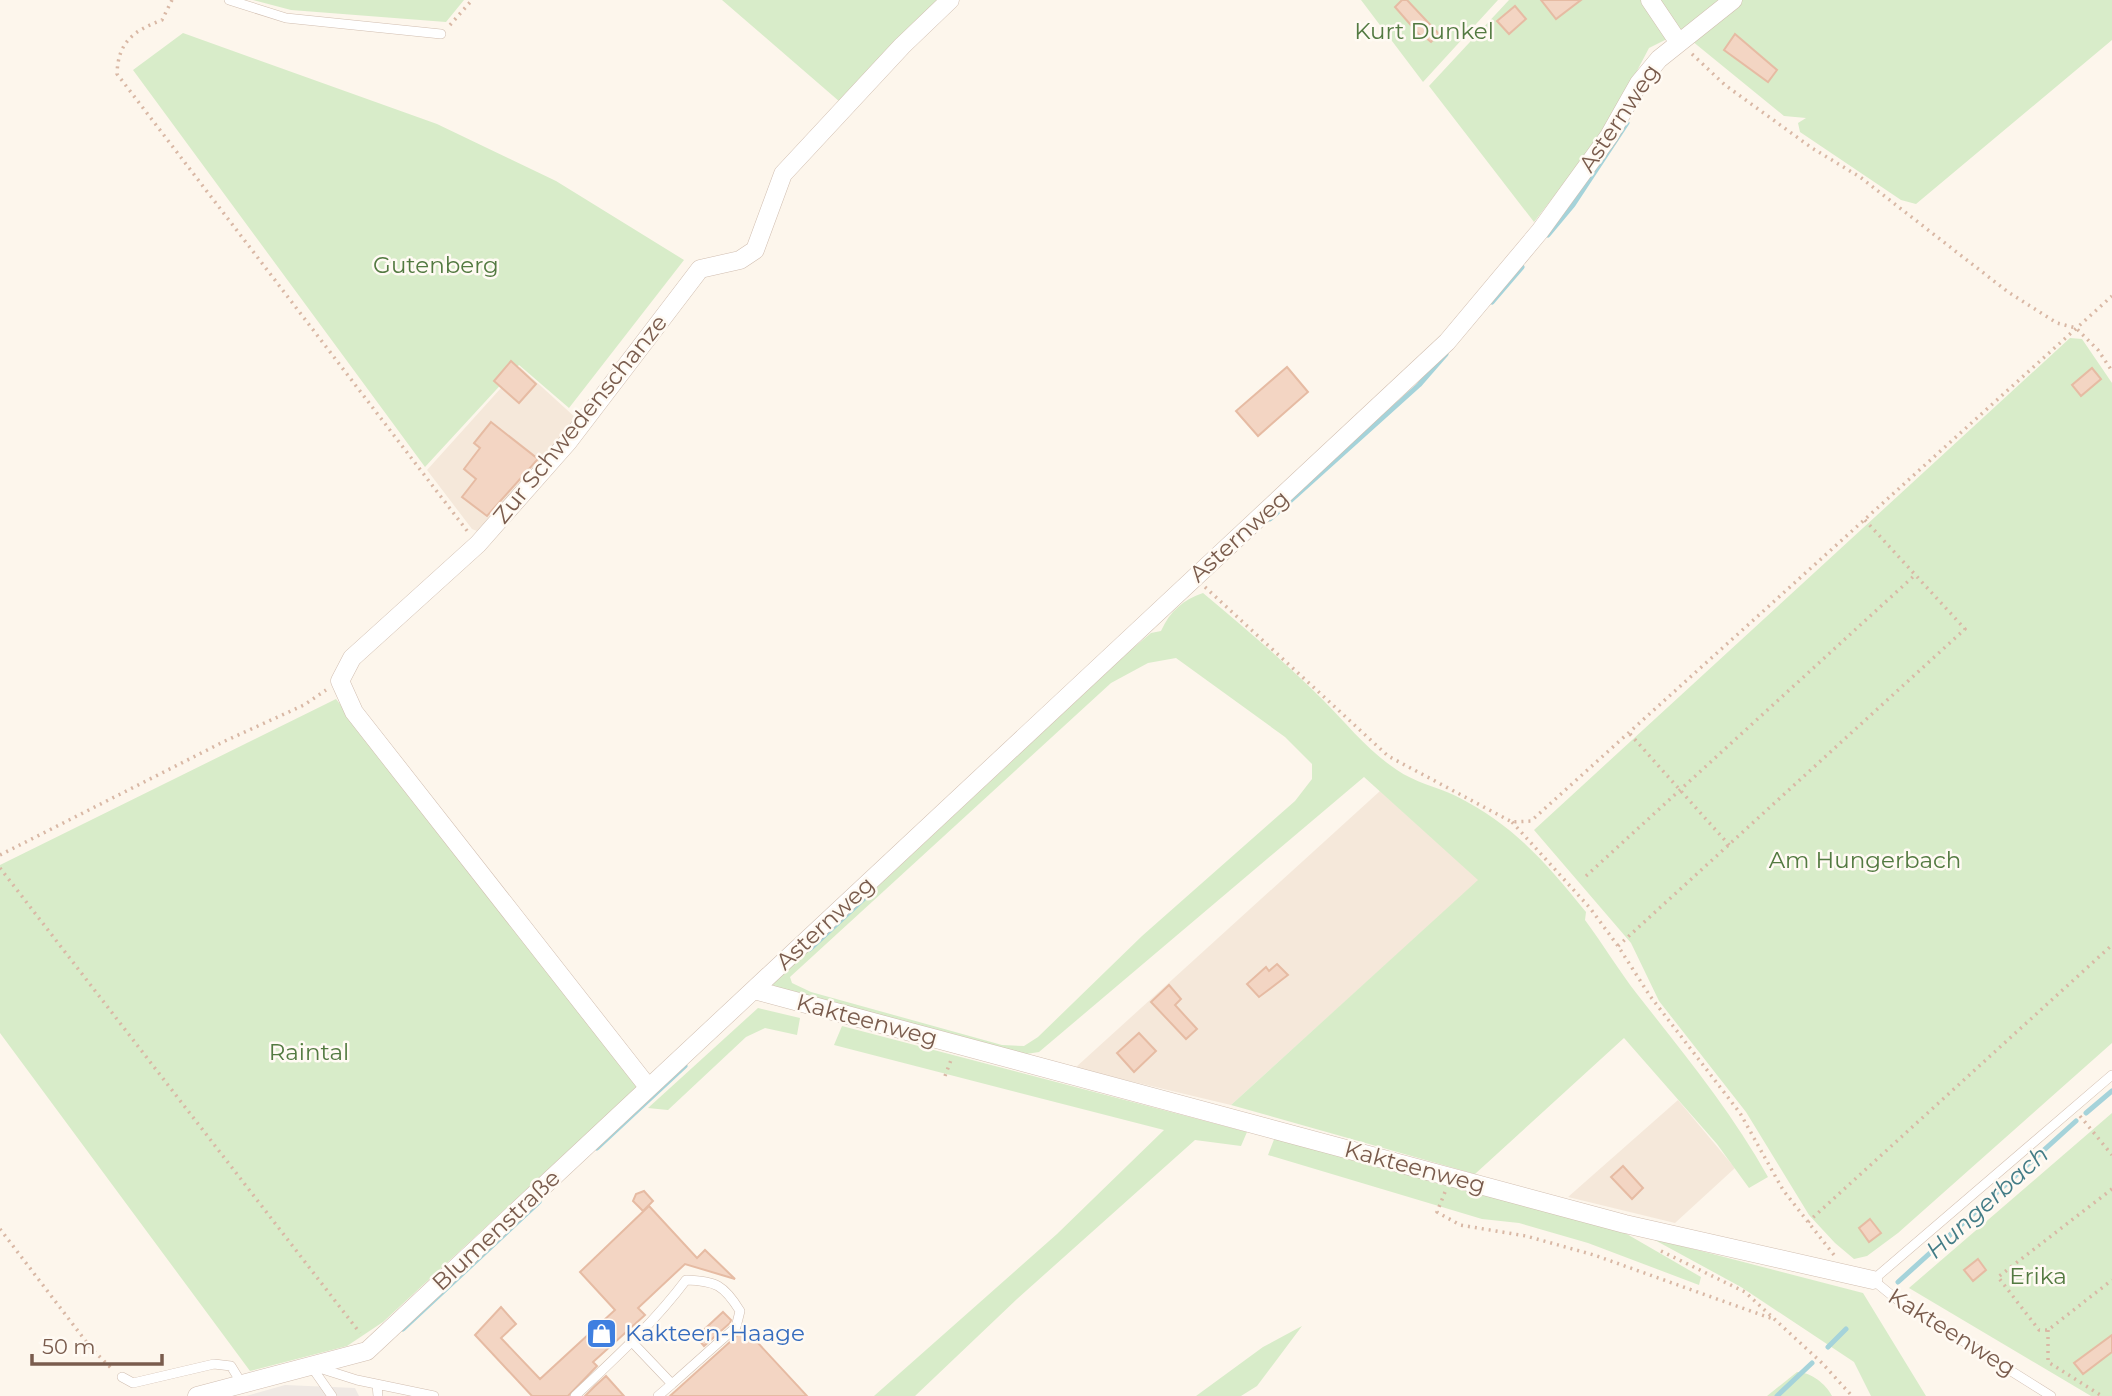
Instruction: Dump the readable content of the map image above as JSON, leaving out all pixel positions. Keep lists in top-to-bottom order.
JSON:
{
  "streets": {
    "street": [
      "Asternweg",
      "Zur Schwedenschanze",
      "Kakteenweg",
      "Blumenstraße"
    ]
  },
  "crossings": [
    ["Asternweg", "Kakteenweg"],
    ["Asternweg", "Blumenstraße"],
    ["Kakteenweg", "Blumenstraße"]
  ],
  "water": ["Hungerbach"],
  "parks": [
    "Kurt Dunkel",
    "Gutenberg",
    "Am Hungerbach",
    "Raintal",
    "Erika"
  ],
  "places": {
    "shop": ["Kakteen-Haage"]
  },
  "scale_bar": "50 m"
}
